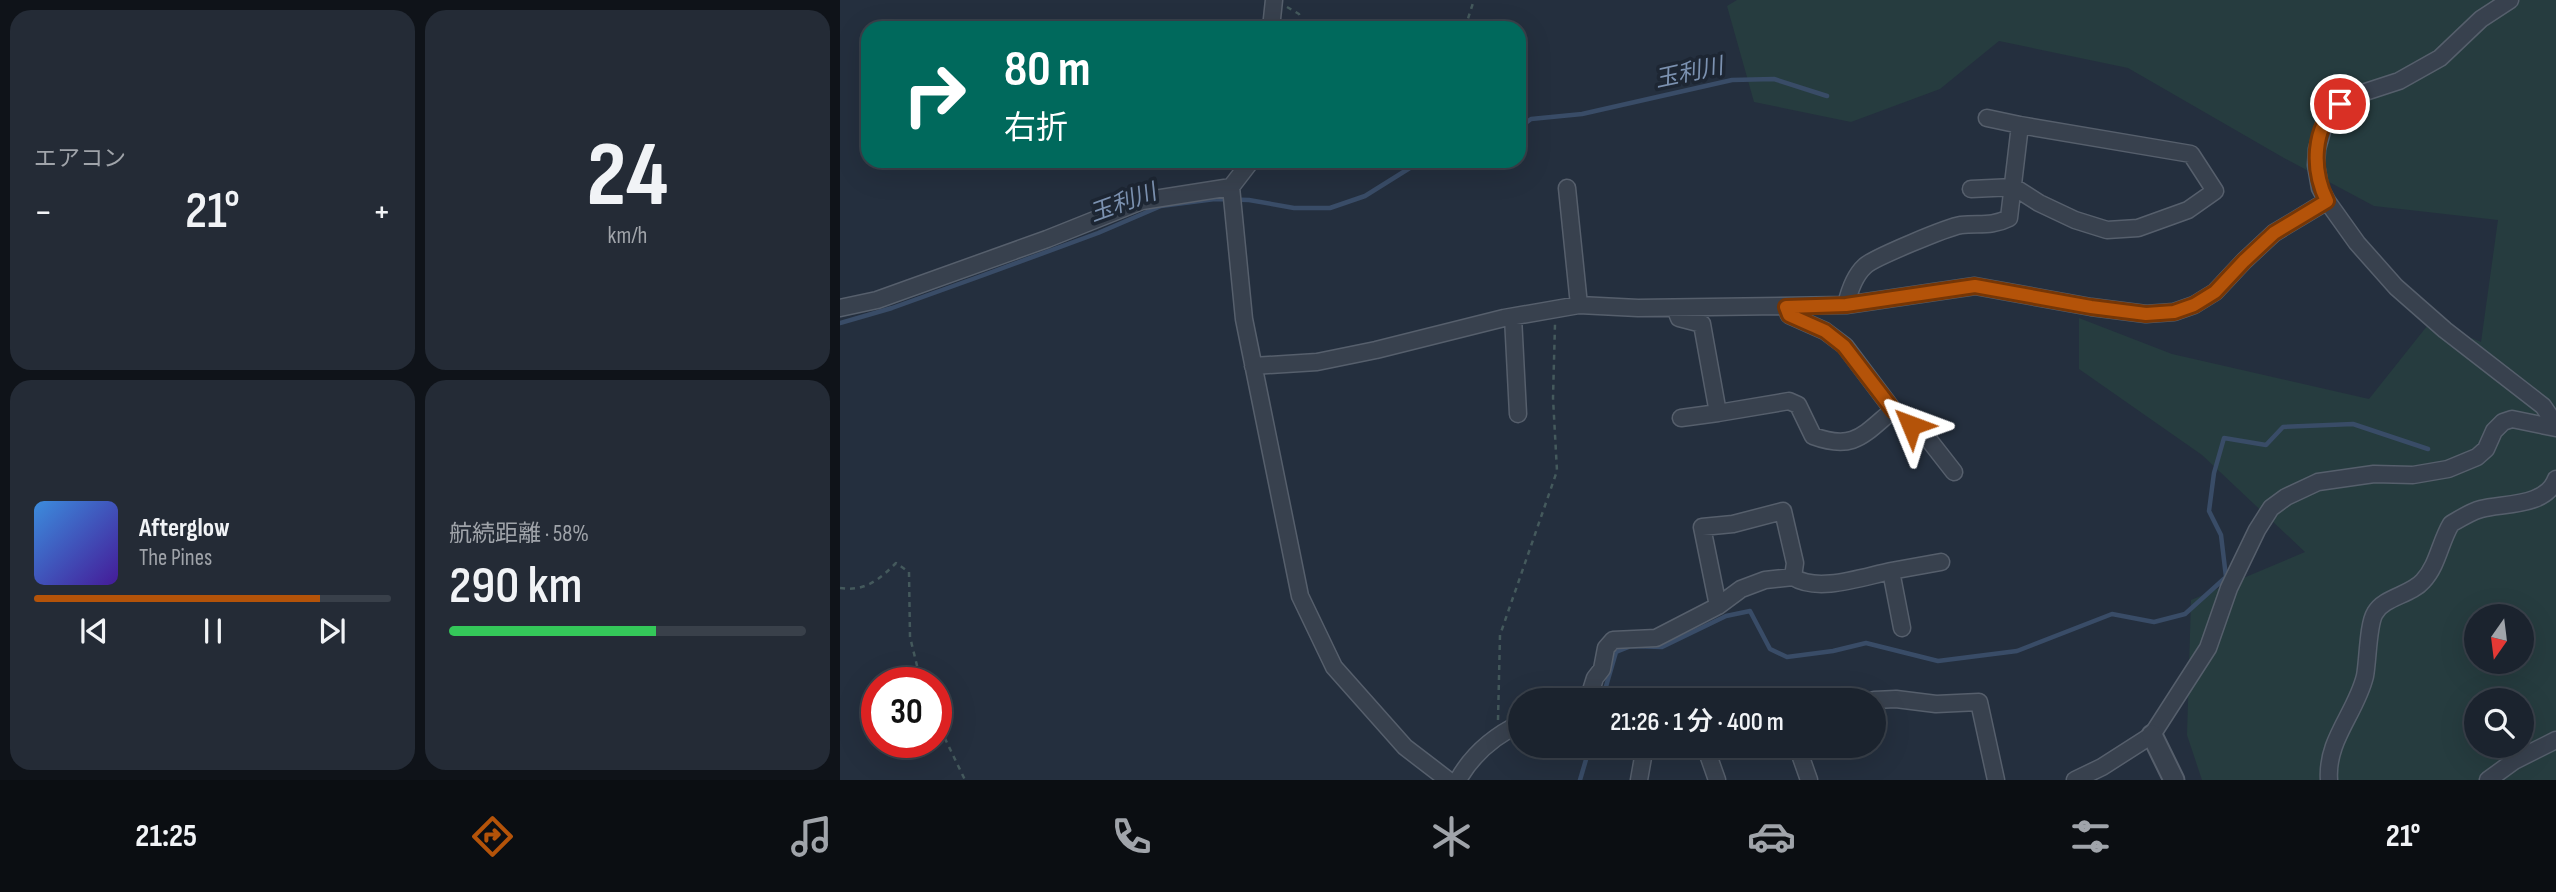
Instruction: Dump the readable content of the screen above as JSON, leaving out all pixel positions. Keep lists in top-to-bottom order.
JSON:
{
  "water": ["玉利川"],
  "north": "bottom",
  "page": {
    "tile": [
      "エアコン",
      ["24", "km/h"],
      ["航続距離 · 58%", "290 km"]
    ],
    "turn": ["80 m", "右折"],
    "heat": ["−", "21°", "+"],
    "song": ["Afterglow", "The Pines"],
    "limit": "30",
    "trip": "21:26 · 1 分 · 400 m",
    "tabs": ["21:25", "21°"]
  }
}
